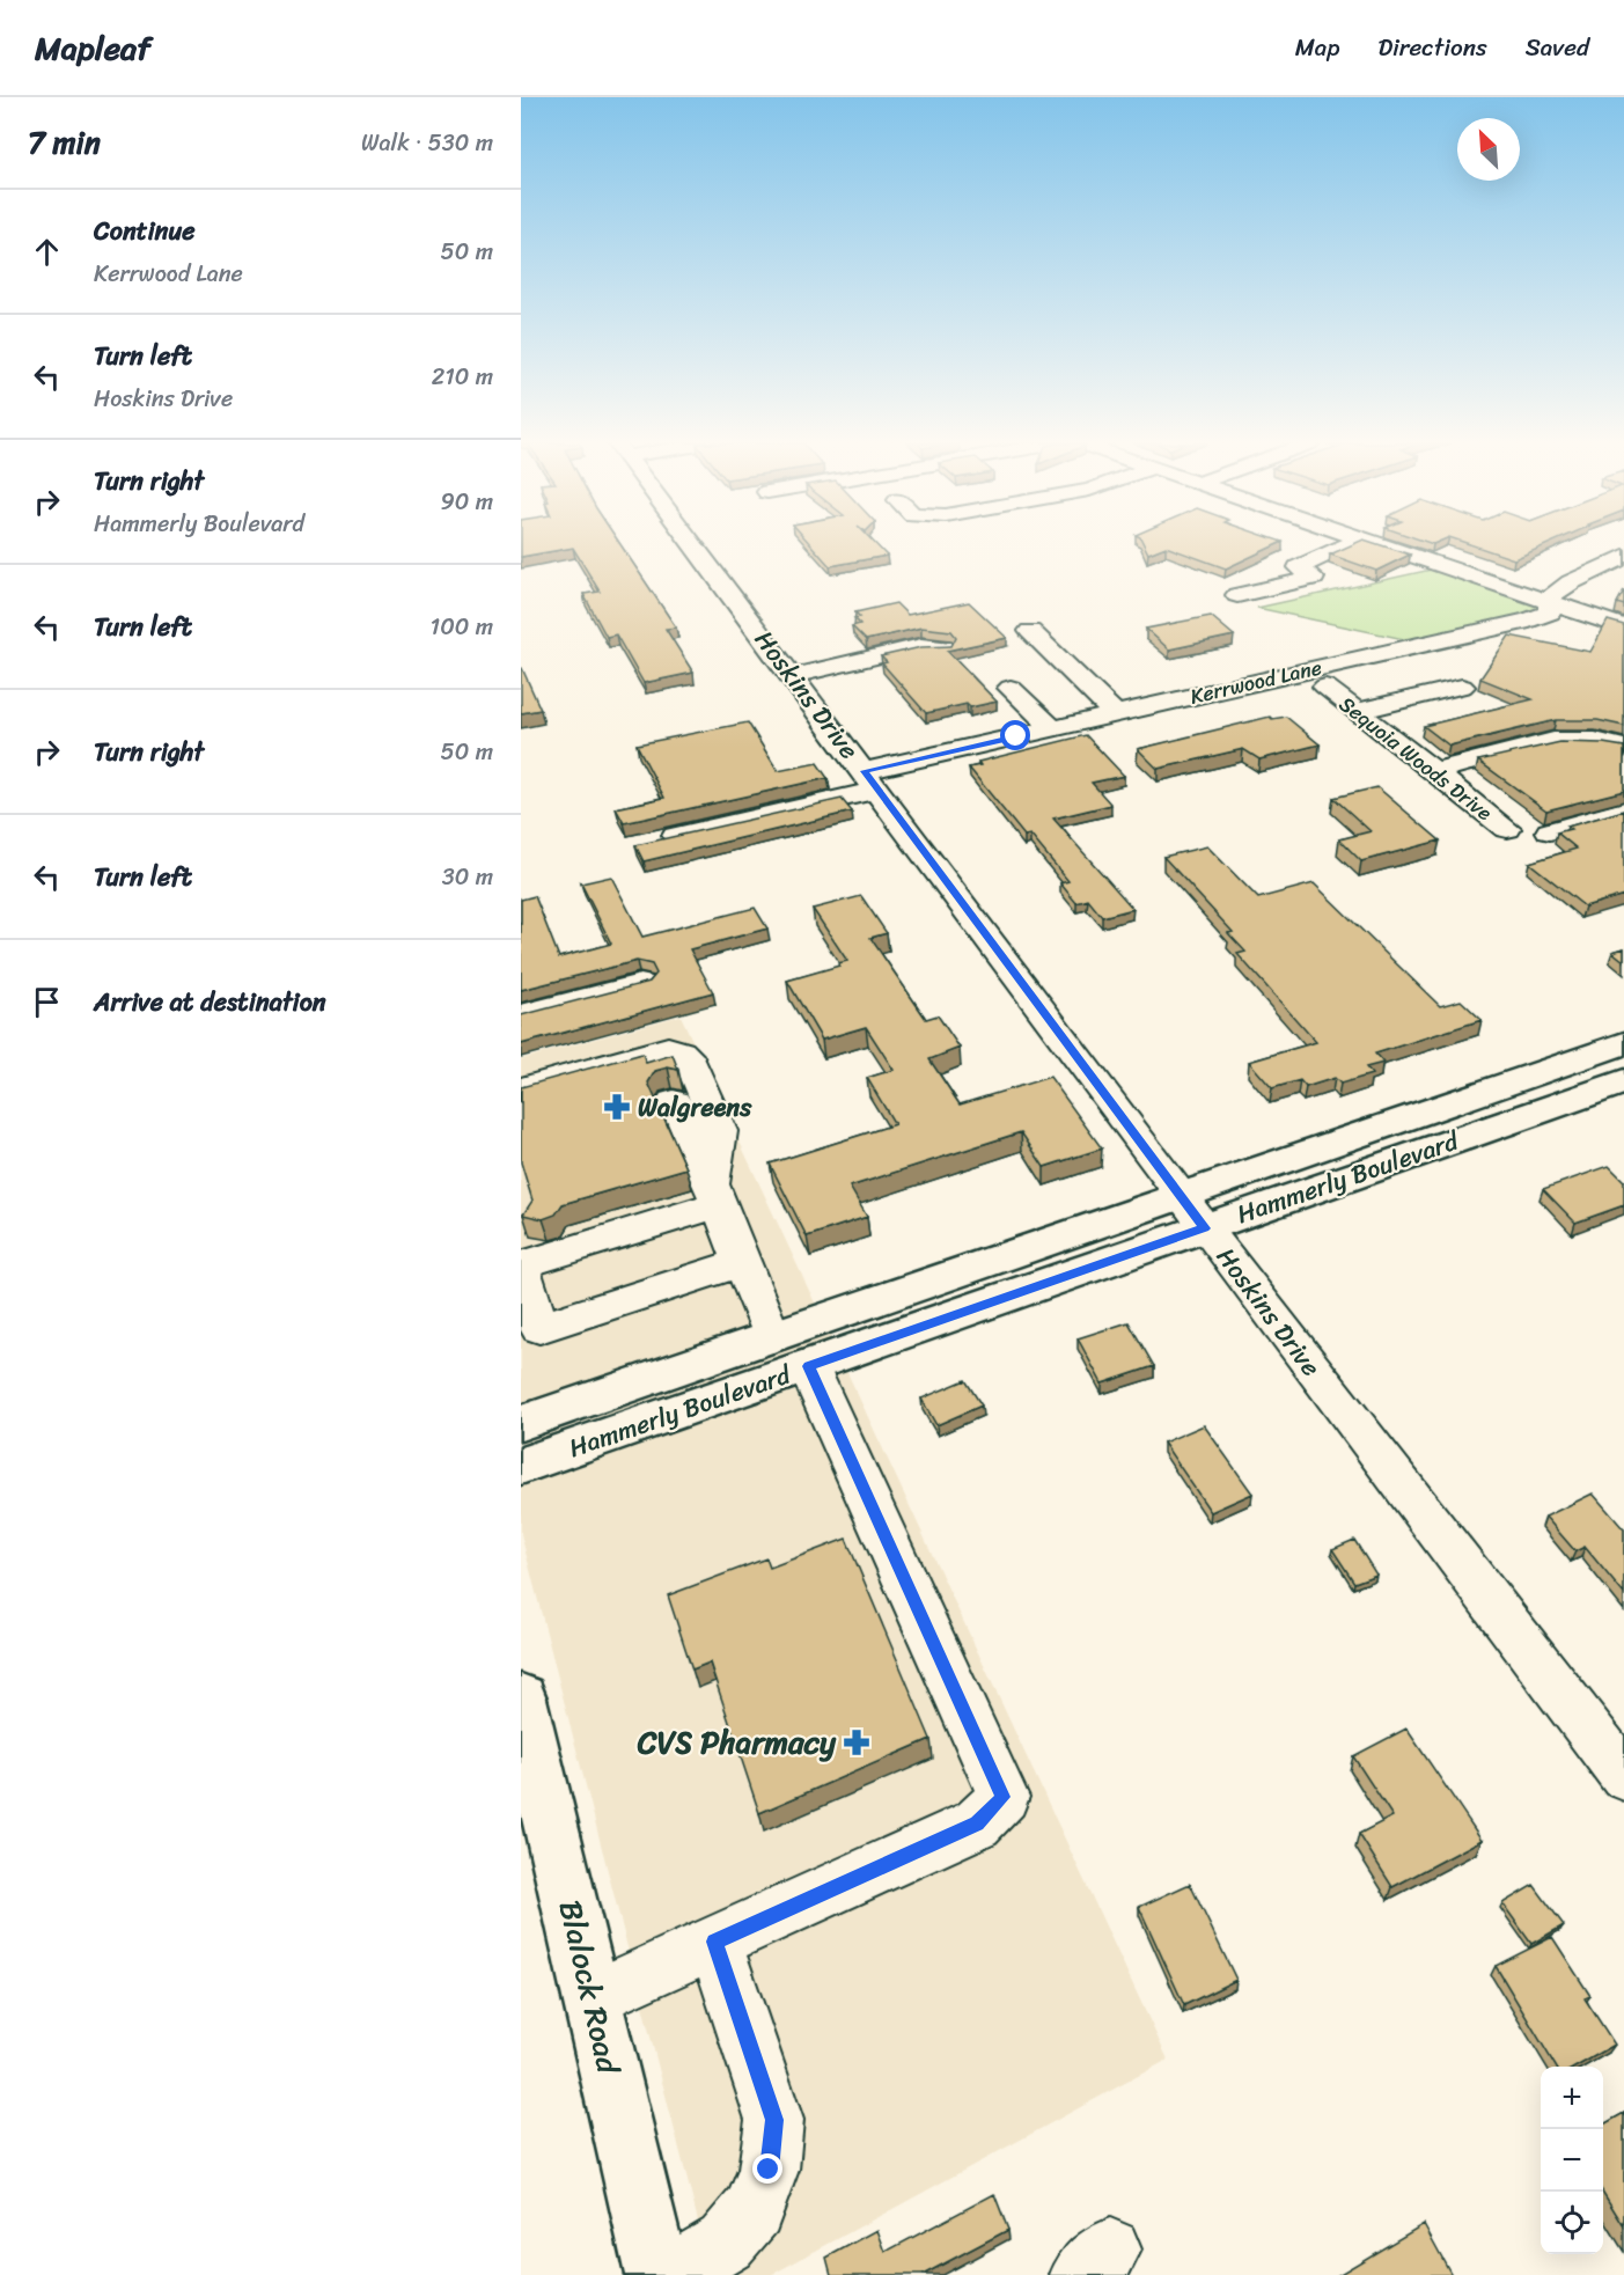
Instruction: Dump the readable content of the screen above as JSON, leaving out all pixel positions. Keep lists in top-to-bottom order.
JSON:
{
  "streets": {
    "main road": ["Hammerly Boulevard", "Blalock Road"],
    "street": ["Kerrwood Lane", "Hoskins Drive", "Sequoia Woods Drive"]
  },
  "crossings": [
    ["Kerrwood Lane", "Hoskins Drive"],
    ["Hoskins Drive", "Hammerly Boulevard"]
  ],
  "places": {
    "pharmacy": ["Walgreens", "CVS Pharmacy"]
  },
  "north": "top left",
  "page": {
    "header": "Mapleaf",
    "nav": ["Map", "Directions", "Saved"],
    "heading": ["7 min", "Walk · 530 m"],
    "list": [
      ["Continue", "Kerrwood Lane", "50 m"],
      ["Turn left", "Hoskins Drive", "210 m"],
      ["Turn right", "Hammerly Boulevard", "90 m"],
      ["Turn left", "100 m"],
      ["Turn right", "50 m"],
      ["Turn left", "30 m"],
      "Arrive at destination"
    ],
    "map_buttons": ["+", "−"]
  }
}
